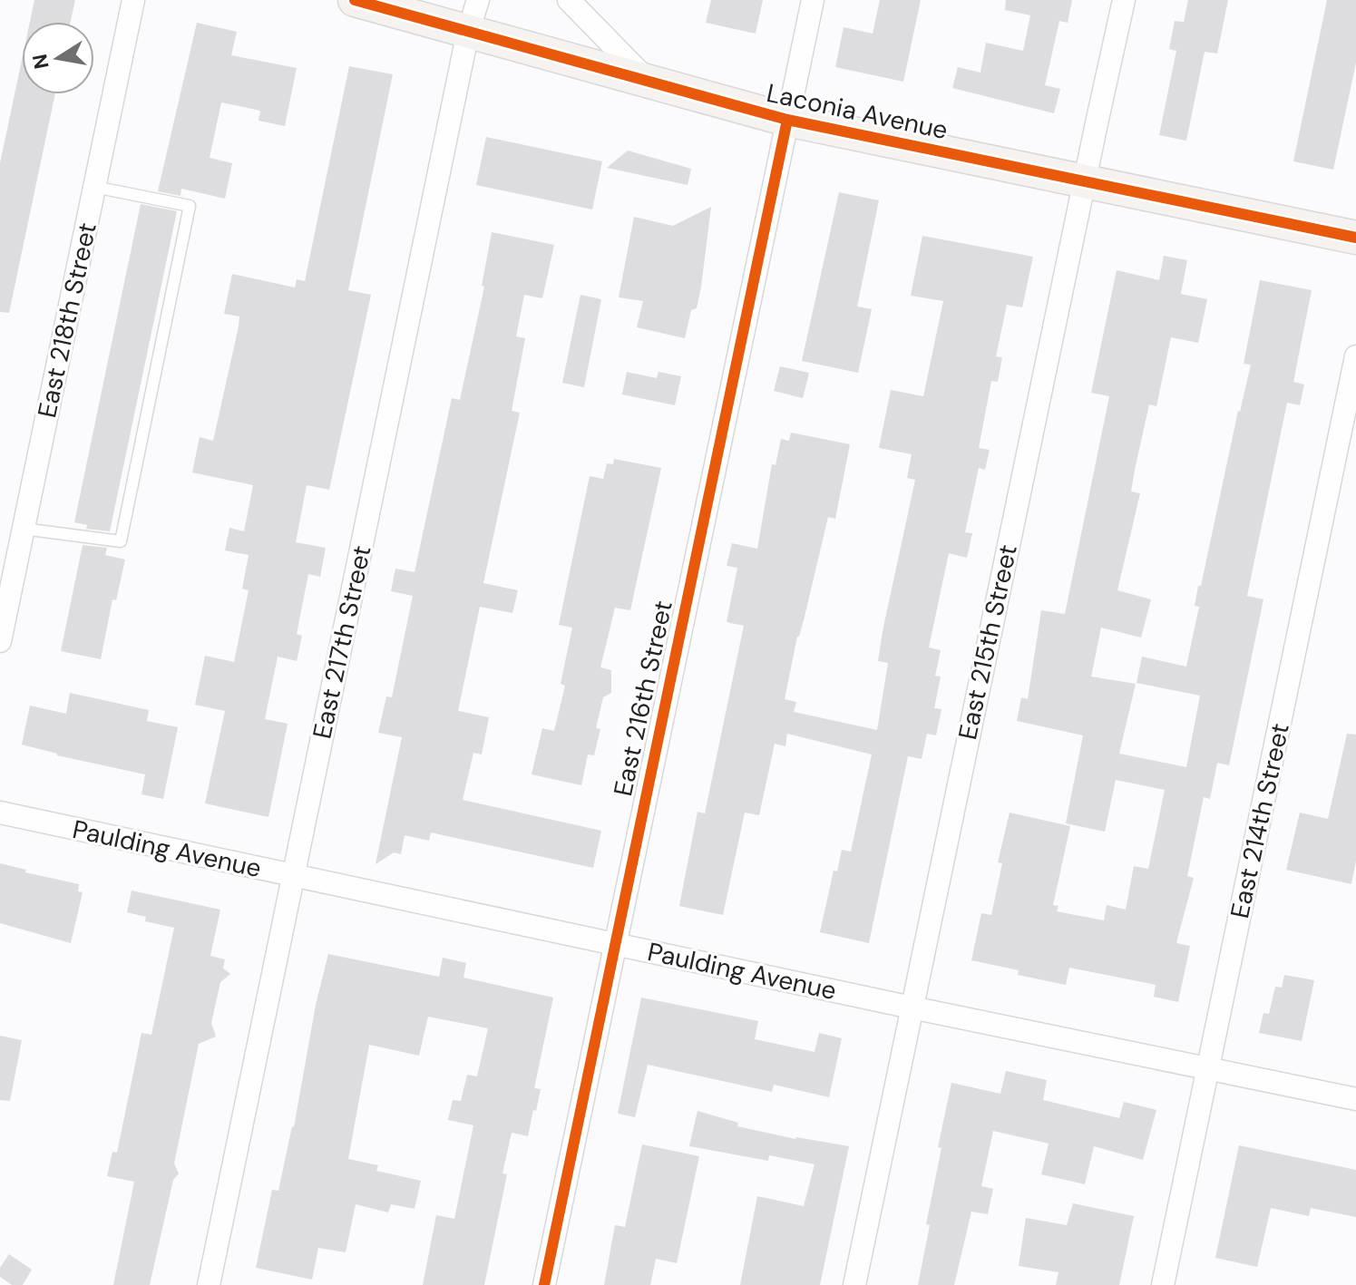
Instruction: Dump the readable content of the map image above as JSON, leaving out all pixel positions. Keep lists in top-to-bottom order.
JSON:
{
  "streets": {
    "street": [
      "Laconia Avenue",
      "East 218th Street",
      "East 217th Street",
      "East 215th Street",
      "East 216th Street",
      "East 214th Street",
      "Paulding Avenue"
    ]
  },
  "crossings": [
    ["Laconia Avenue", "East 217th Street"],
    ["Laconia Avenue", "East 215th Street"],
    ["Laconia Avenue", "East 216th Street"],
    ["East 217th Street", "Paulding Avenue"],
    ["East 215th Street", "Paulding Avenue"],
    ["East 216th Street", "Paulding Avenue"],
    ["East 214th Street", "Paulding Avenue"]
  ],
  "north": "left"
}
